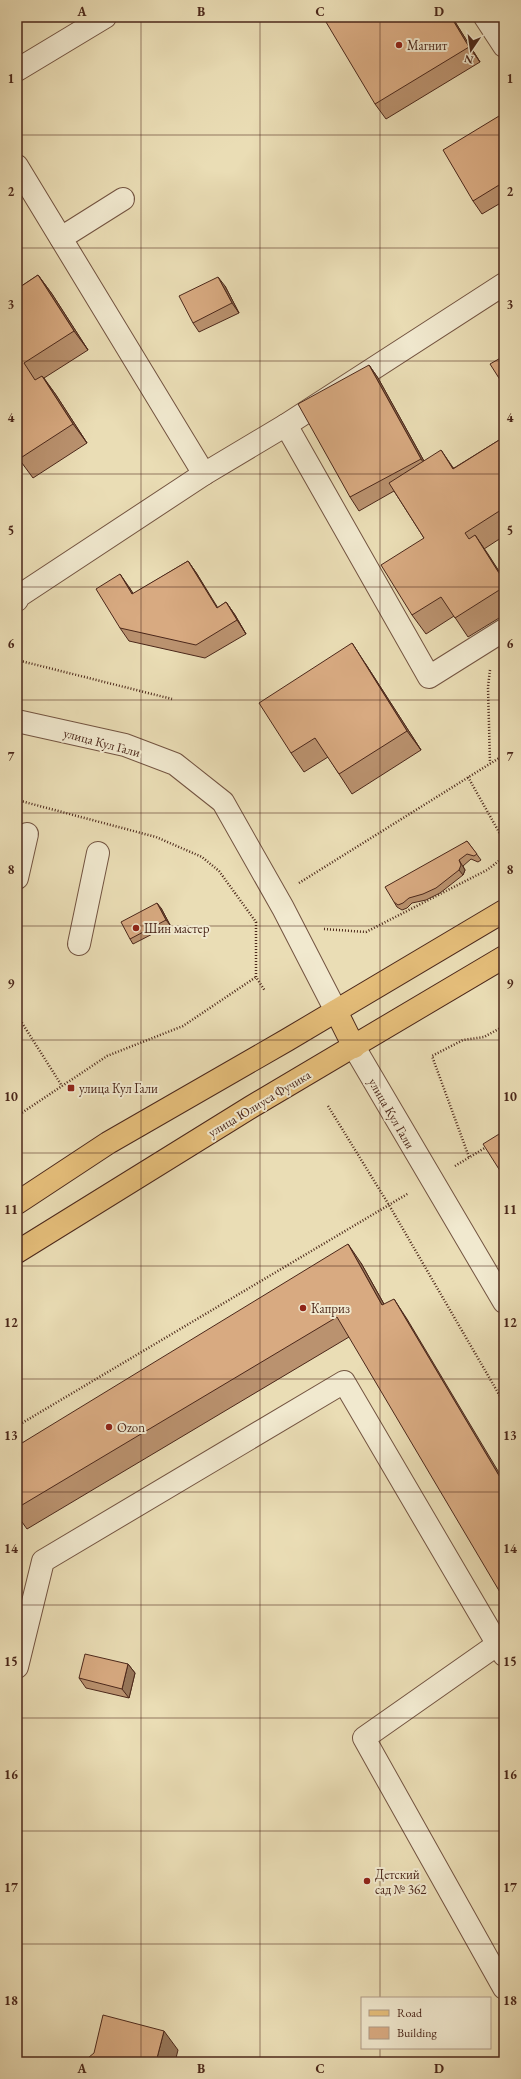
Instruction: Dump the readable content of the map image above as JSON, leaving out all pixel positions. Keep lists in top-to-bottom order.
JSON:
{
  "streets": {
    "main road": ["улица Кул Гали", "улица Юлиуса Фучика"]
  },
  "crossings": [
    ["улица Кул Гали", "улица Юлиуса Фучика"]
  ],
  "places": {
    "other": [
      "Магнит",
      "Шин мастер",
      "Каприз",
      "Ozon",
      "Детский сад № 362"
    ],
    "transit": ["улица Кул Гали"]
  },
  "legend": ["Road", "Building"],
  "north": "bottom",
  "grid": {
    "columns": [
      "A",
      "B",
      "C",
      "D"
    ],
    "rows": [
      "1",
      "2",
      "3",
      "4",
      "5",
      "6",
      "7",
      "8",
      "9",
      "10",
      "11",
      "12",
      "13",
      "14",
      "15",
      "16",
      "17",
      "18"
    ]
  }
}
